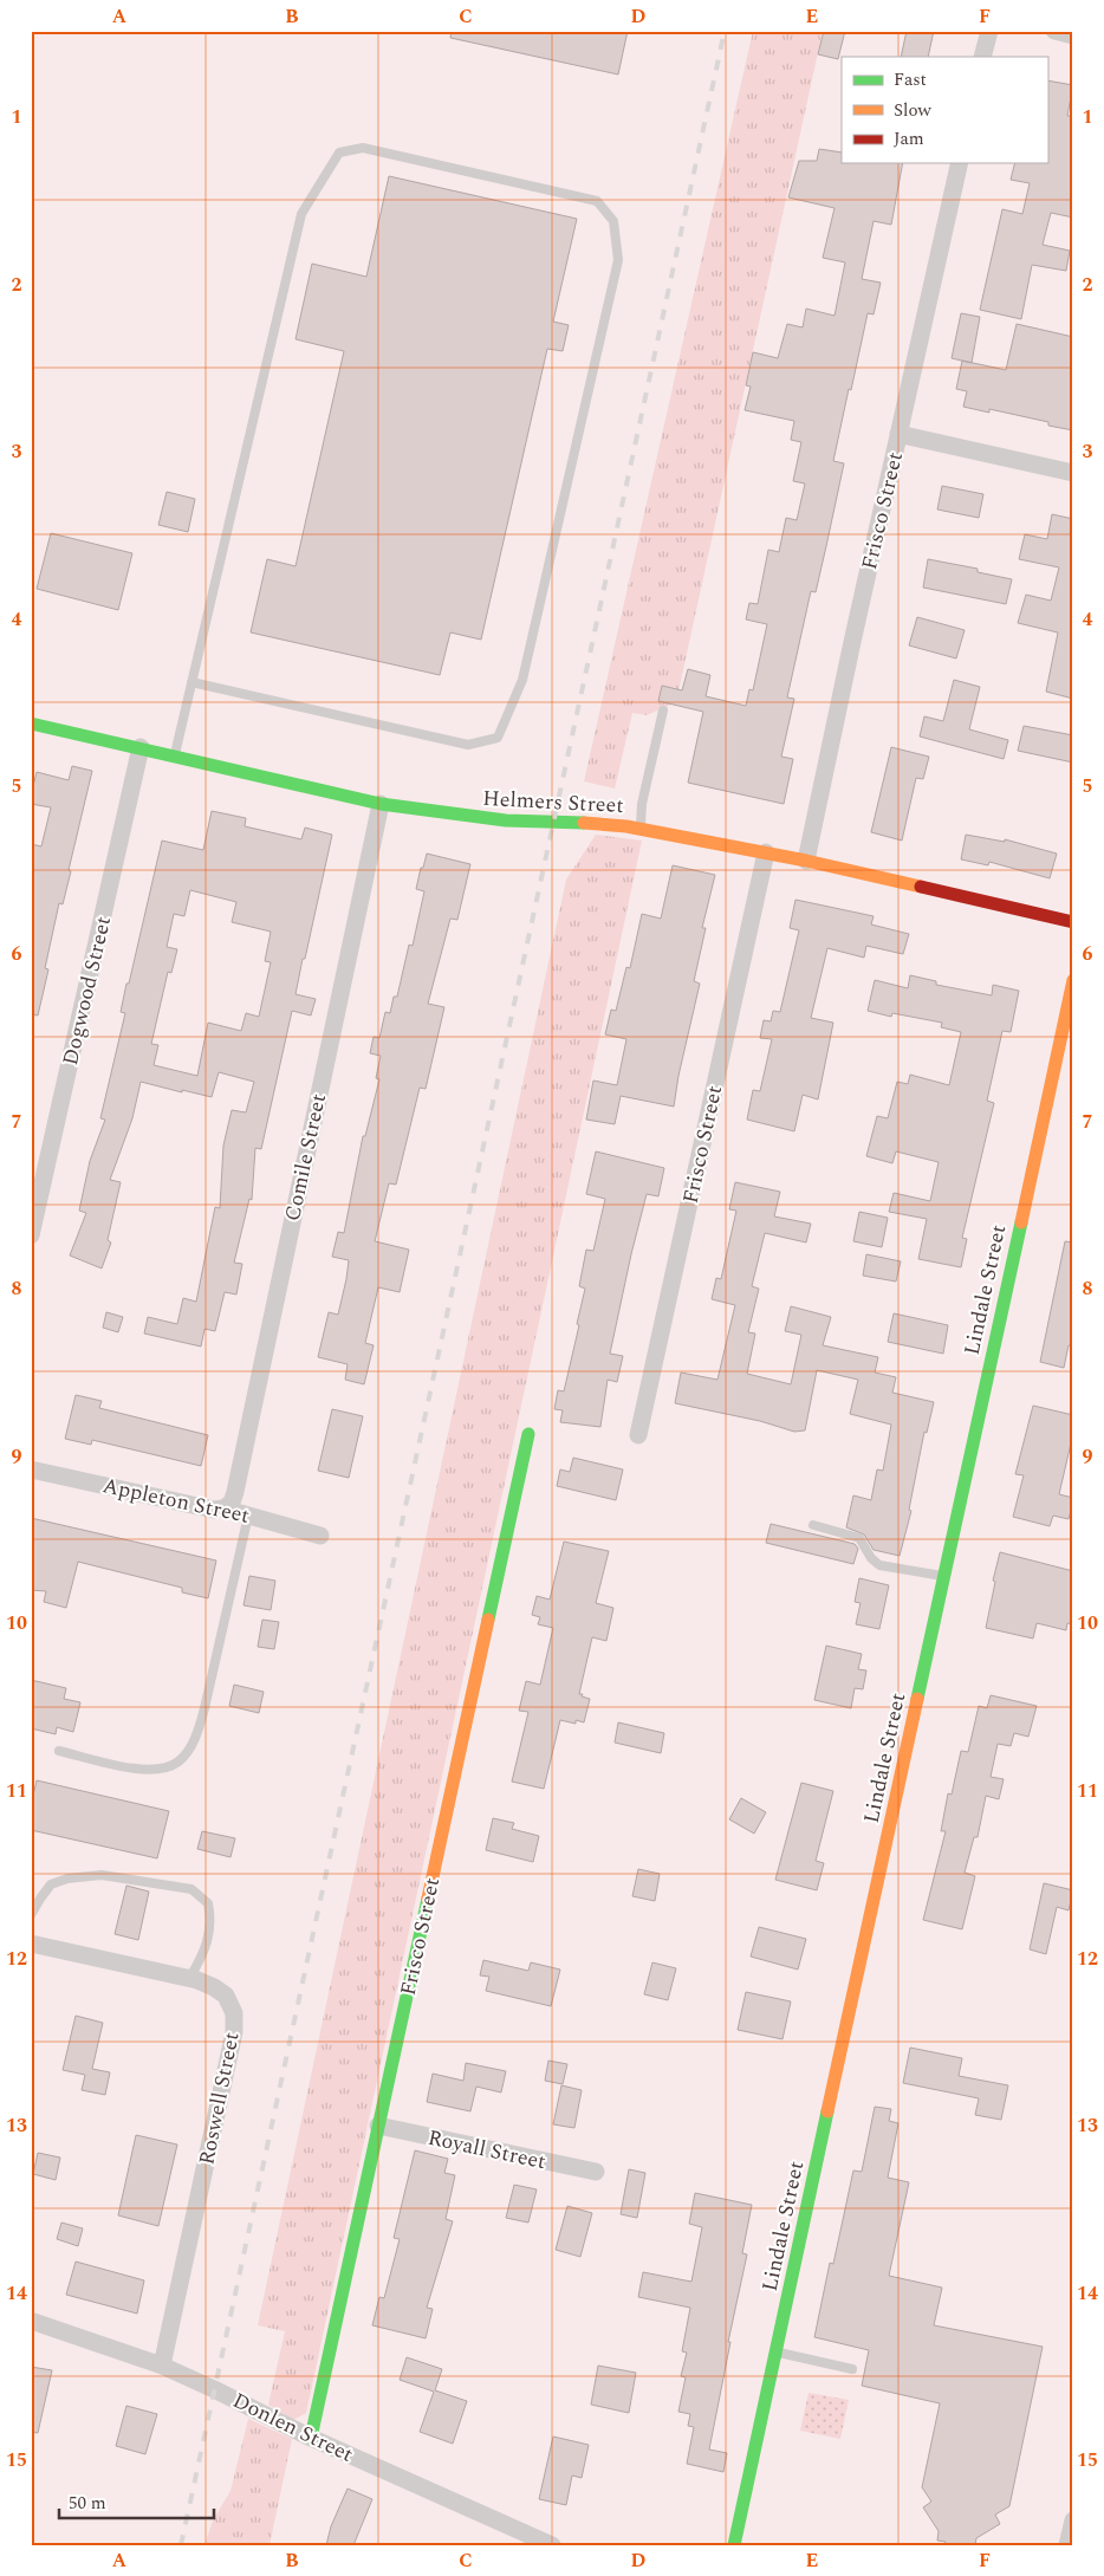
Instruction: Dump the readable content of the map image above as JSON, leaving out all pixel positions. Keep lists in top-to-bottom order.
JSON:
{
  "streets": {
    "street": [
      "Frisco Street",
      "Helmers Street",
      "Dogwood Street",
      "Comile Street",
      "Lindale Street",
      "Appleton Street",
      "Roswell Street",
      "Royall Street",
      "Donlen Street"
    ]
  },
  "crossings": [
    ["Frisco Street", "Helmers Street"],
    ["Frisco Street", "Royall Street"],
    ["Frisco Street", "Donlen Street"],
    ["Helmers Street", "Dogwood Street"],
    ["Helmers Street", "Comile Street"],
    ["Comile Street", "Appleton Street"],
    ["Roswell Street", "Donlen Street"]
  ],
  "legend": ["Fast", "Slow", "Jam"],
  "scale_bar": "50 m",
  "grid": {
    "columns": [
      "A",
      "B",
      "C",
      "D",
      "E",
      "F"
    ],
    "rows": [
      "1",
      "2",
      "3",
      "4",
      "5",
      "6",
      "7",
      "8",
      "9",
      "10",
      "11",
      "12",
      "13",
      "14",
      "15"
    ]
  }
}
